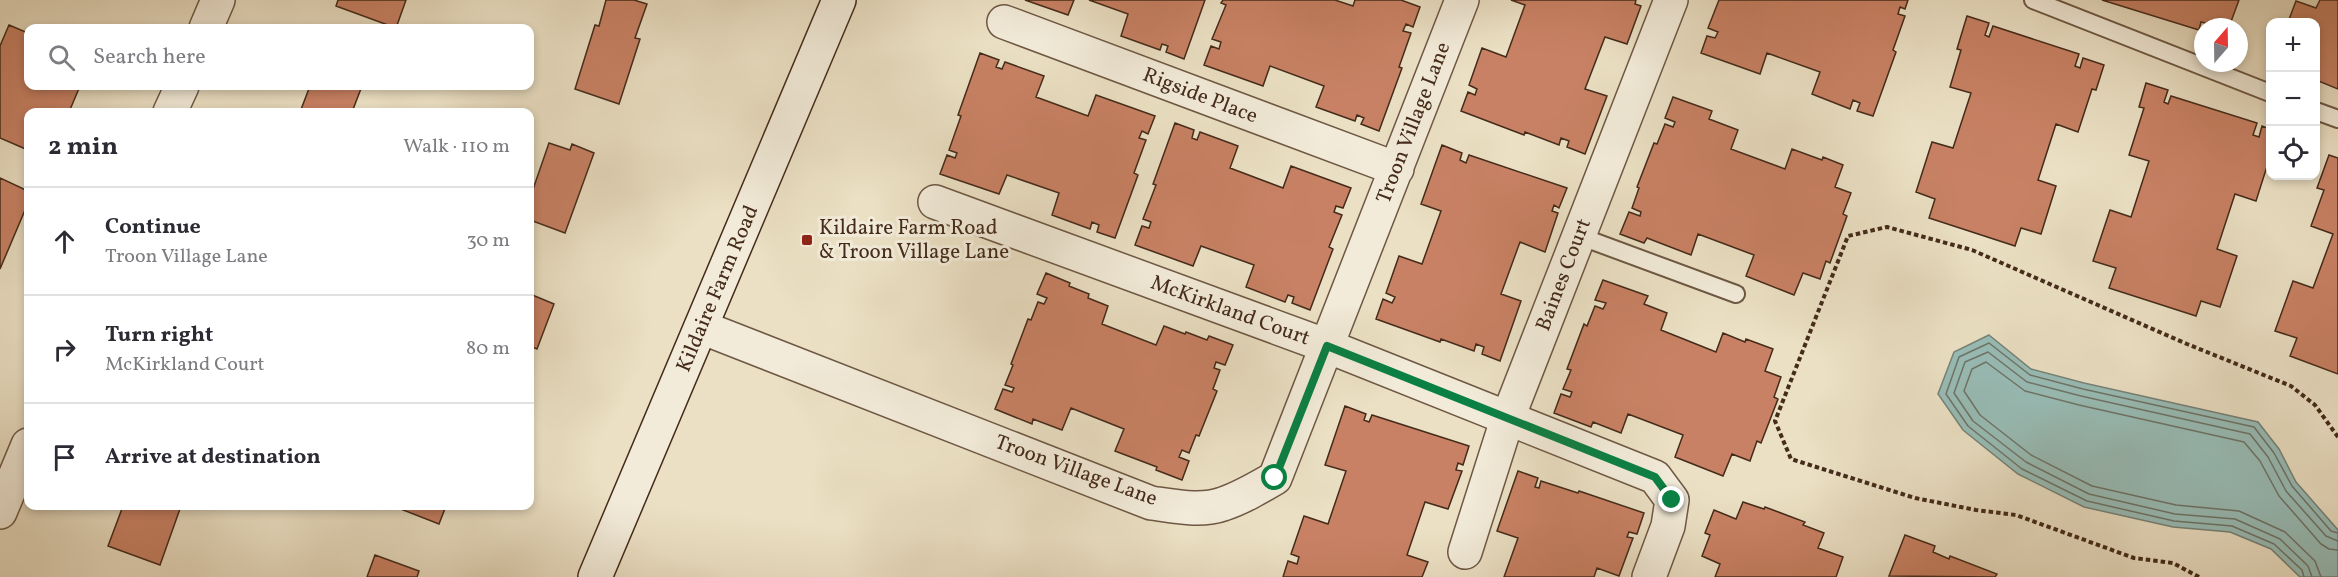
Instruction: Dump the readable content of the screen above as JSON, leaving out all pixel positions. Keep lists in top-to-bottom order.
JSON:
{
  "streets": {
    "street": [
      "Rigside Place",
      "Troon Village Lane",
      "Baines Court",
      "Kildaire Farm Road",
      "McKirkland Court"
    ]
  },
  "crossings": [
    ["Rigside Place", "Troon Village Lane"],
    ["Troon Village Lane", "Kildaire Farm Road"],
    ["Troon Village Lane", "McKirkland Court"],
    ["Baines Court", "McKirkland Court"]
  ],
  "places": {
    "transit": ["Kildaire Farm Road & Troon Village Lane"]
  },
  "north": "top",
  "page": {
    "map_buttons": ["+", "−"],
    "search": "Search here",
    "heading": ["2 min", "Walk · 110 m"],
    "list": [
      ["Continue", "Troon Village Lane", "30 m"],
      ["Turn right", "McKirkland Court", "80 m"],
      "Arrive at destination"
    ]
  }
}
